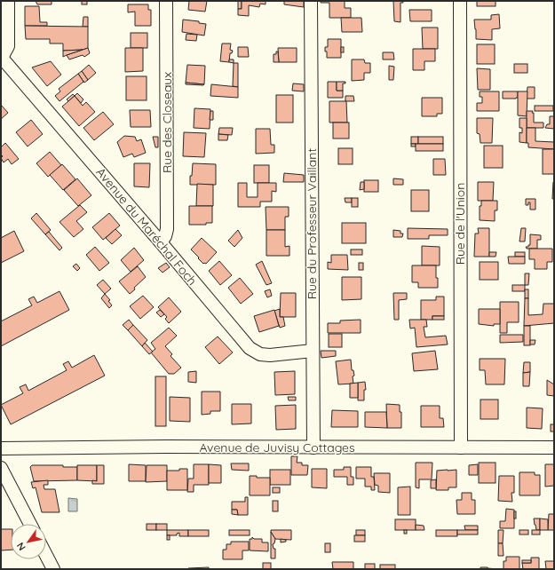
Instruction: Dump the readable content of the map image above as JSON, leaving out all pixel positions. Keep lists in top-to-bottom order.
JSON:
{
  "streets": {
    "street": [
      "Rue des Closeaux",
      "Rue du Professeur Vaillant",
      "Rue de l'Union",
      "Avenue du Maréchal Foch",
      "Avenue de Juvisy Cottages"
    ]
  },
  "crossings": [
    ["Rue des Closeaux", "Avenue du Maréchal Foch"],
    ["Rue du Professeur Vaillant", "Avenue du Maréchal Foch"],
    ["Rue du Professeur Vaillant", "Avenue de Juvisy Cottages"],
    ["Rue de l'Union", "Avenue de Juvisy Cottages"]
  ],
  "north": "bottom left"
}
